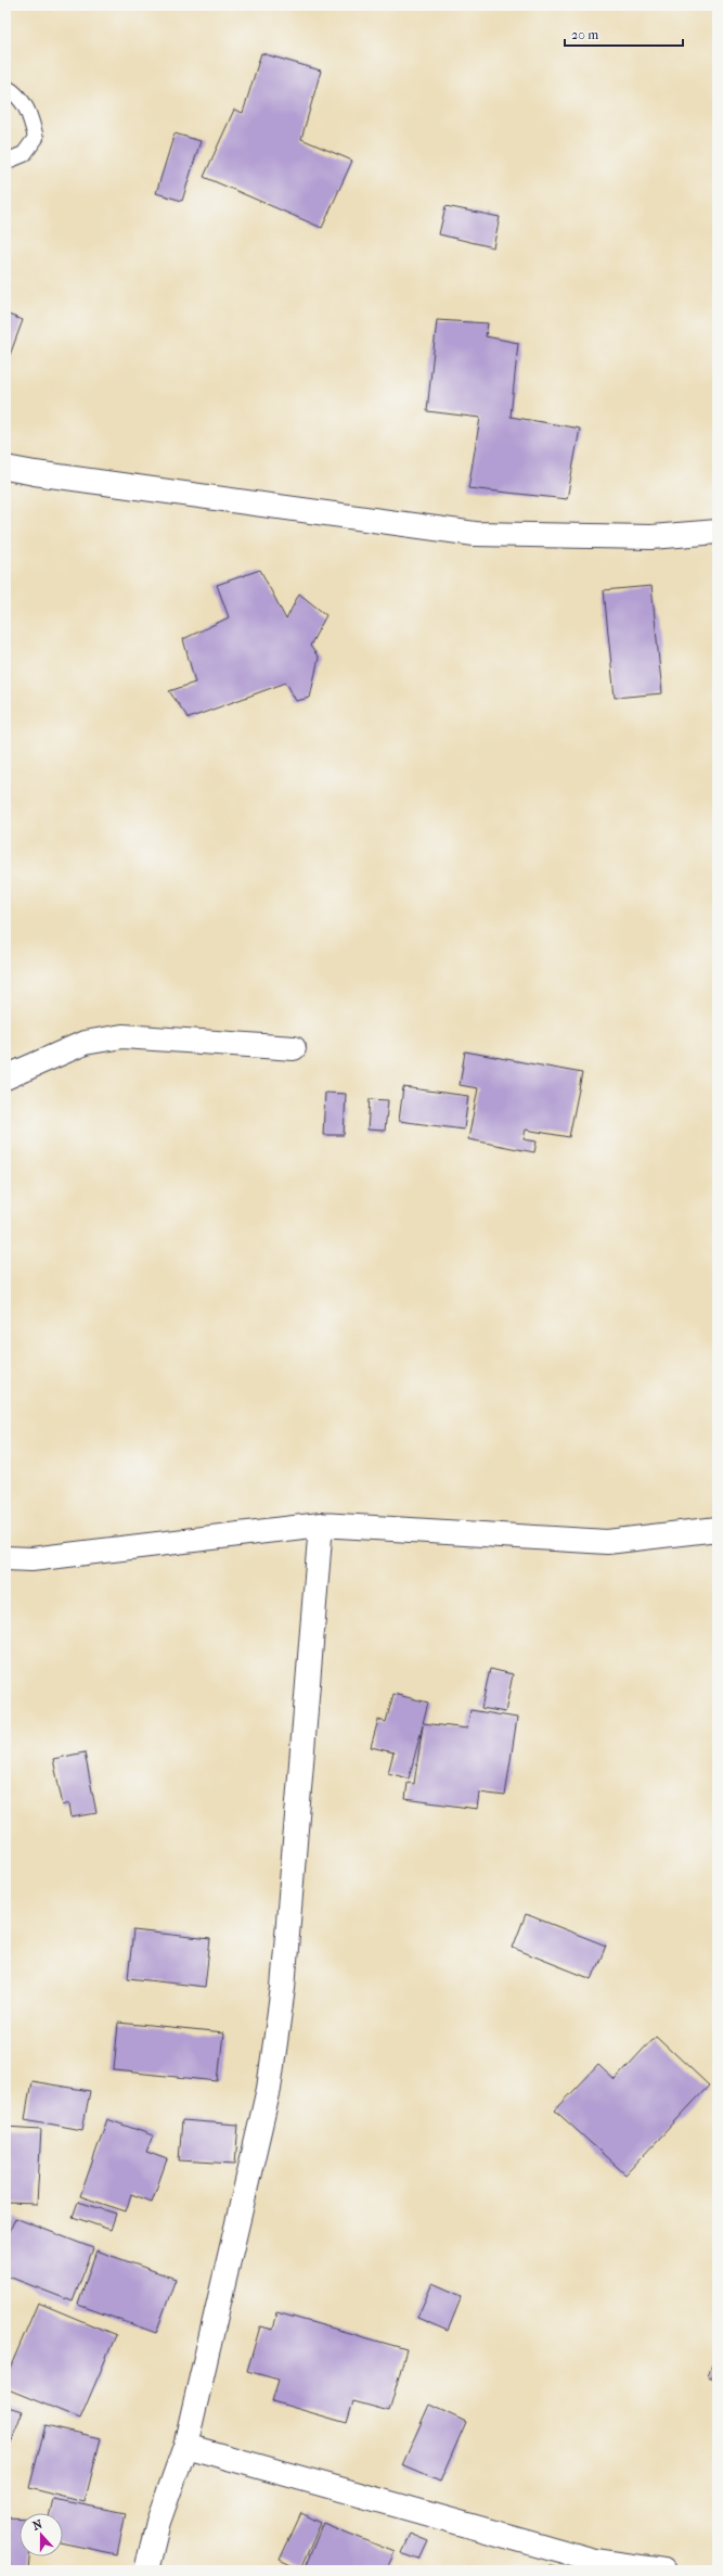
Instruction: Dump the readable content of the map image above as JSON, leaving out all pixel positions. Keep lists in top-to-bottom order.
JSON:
{
  "scale_bar": "20 m",
  "north": "top"
}
